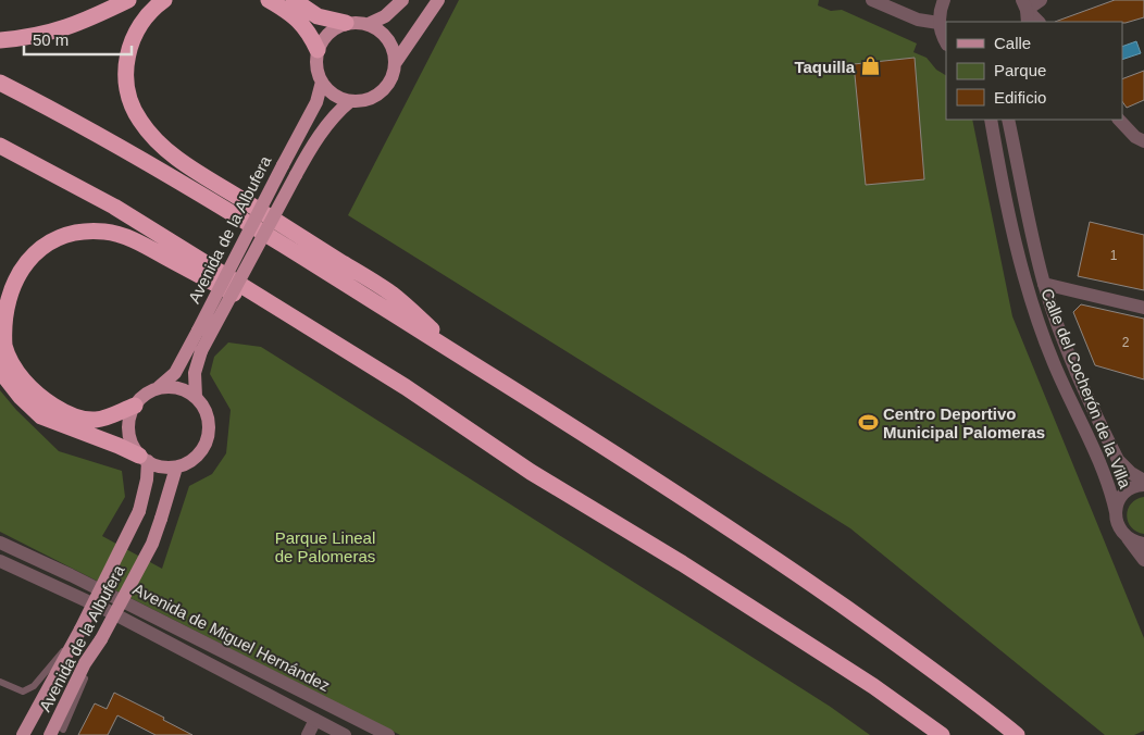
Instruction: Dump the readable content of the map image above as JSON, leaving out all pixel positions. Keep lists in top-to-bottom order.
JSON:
{
  "streets": {
    "main road": ["Avenida de la Albufera"],
    "street": ["Calle del Cocherón de la Villa", "Avenida de Miguel Hernández"]
  },
  "parks": ["Parque Lineal de Palomeras"],
  "places": {
    "shop": ["Taquilla"],
    "sports": ["Centro Deportivo Municipal Palomeras"]
  },
  "house_numbers": ["1", "2"],
  "legend": ["Calle", "Parque", "Edificio"],
  "scale_bar": "50 m"
}
